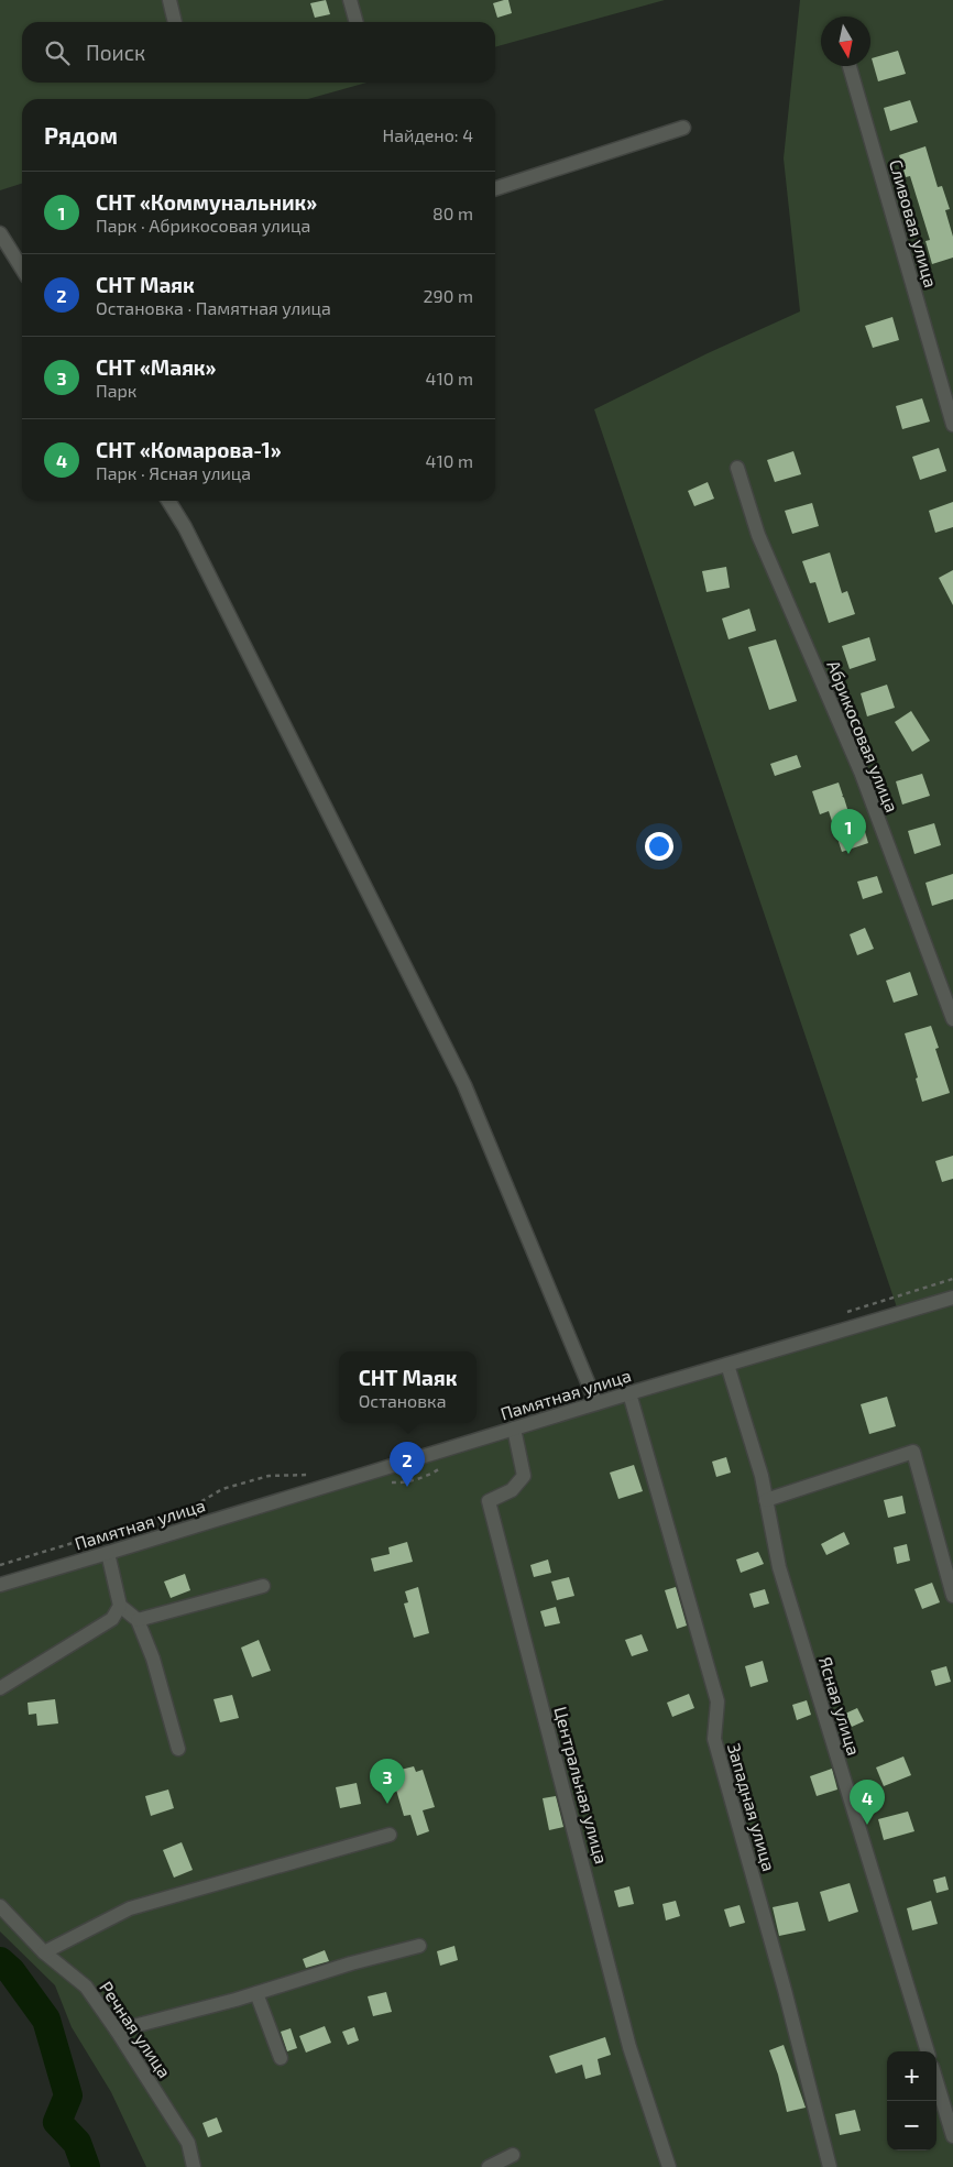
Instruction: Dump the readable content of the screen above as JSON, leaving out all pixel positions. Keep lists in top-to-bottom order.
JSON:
{
  "streets": {
    "street": [
      "Сливовая улица",
      "Абрикосовая улица",
      "Памятная улица",
      "Ясная улица",
      "Центральная улица",
      "Западная улица",
      "Речная улица"
    ]
  },
  "crossings": [
    ["Памятная улица", "Ясная улица"],
    ["Памятная улица", "Центральная улица"],
    ["Памятная улица", "Западная улица"]
  ],
  "north": "bottom",
  "page": {
    "search": "Поиск",
    "heading": ["Рядом", "Найдено: 4"],
    "list": [
      {
        "mark": "1",
        "name": "СНТ «Коммунальник»",
        "note": "Парк · Абрикосовая улица",
        "value": "80 m"
      },
      {
        "mark": "2",
        "name": "СНТ Маяк",
        "note": "Остановка · Памятная улица",
        "value": "290 m"
      },
      {
        "mark": "3",
        "name": "СНТ «Маяк»",
        "note": "Парк",
        "value": "410 m"
      },
      {
        "mark": "4",
        "name": "СНТ «Комарова-1»",
        "note": "Парк · Ясная улица",
        "value": "410 m"
      }
    ],
    "pins": [
      "1",
      "2",
      "3",
      "4"
    ],
    "popup": ["СНТ Маяк", "Остановка"],
    "map_buttons": ["+", "−"]
  }
}
